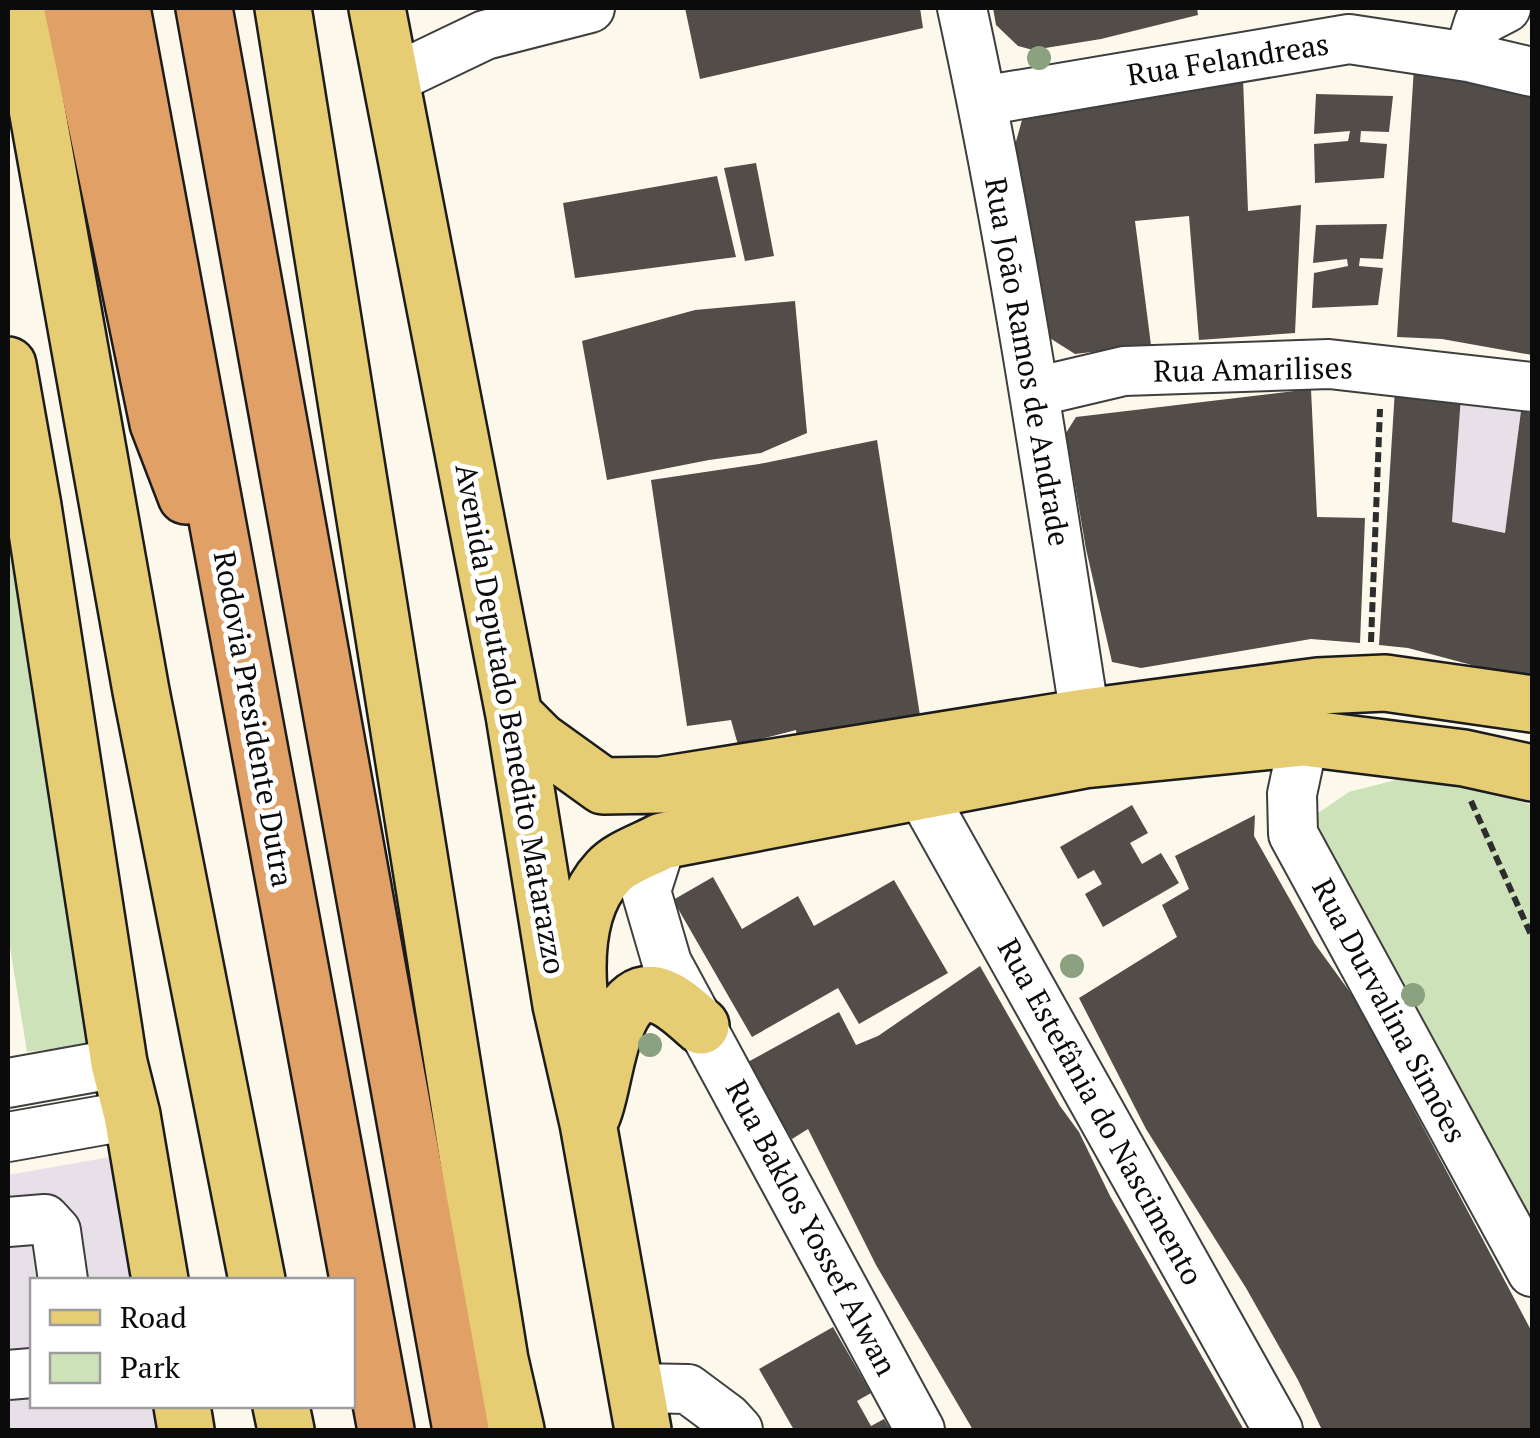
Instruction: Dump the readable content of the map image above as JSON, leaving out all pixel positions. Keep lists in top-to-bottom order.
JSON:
{
  "streets": {
    "highway": ["Rodovia Presidente Dutra"],
    "main road": ["Avenida Deputado Benedito Matarazzo"],
    "street": [
      "Rua Felandreas",
      "Rua João Ramos de Andrade",
      "Rua Amarilises",
      "Rua Durvalina Simões",
      "Rua Estefânia do Nascimento",
      "Rua Baklos Yossef Alwan"
    ]
  },
  "crossings": [
    ["Rua Felandreas", "Rua João Ramos de Andrade"],
    ["Rua João Ramos de Andrade", "Rua Amarilises"]
  ],
  "legend": ["Road", "Park"]
}
